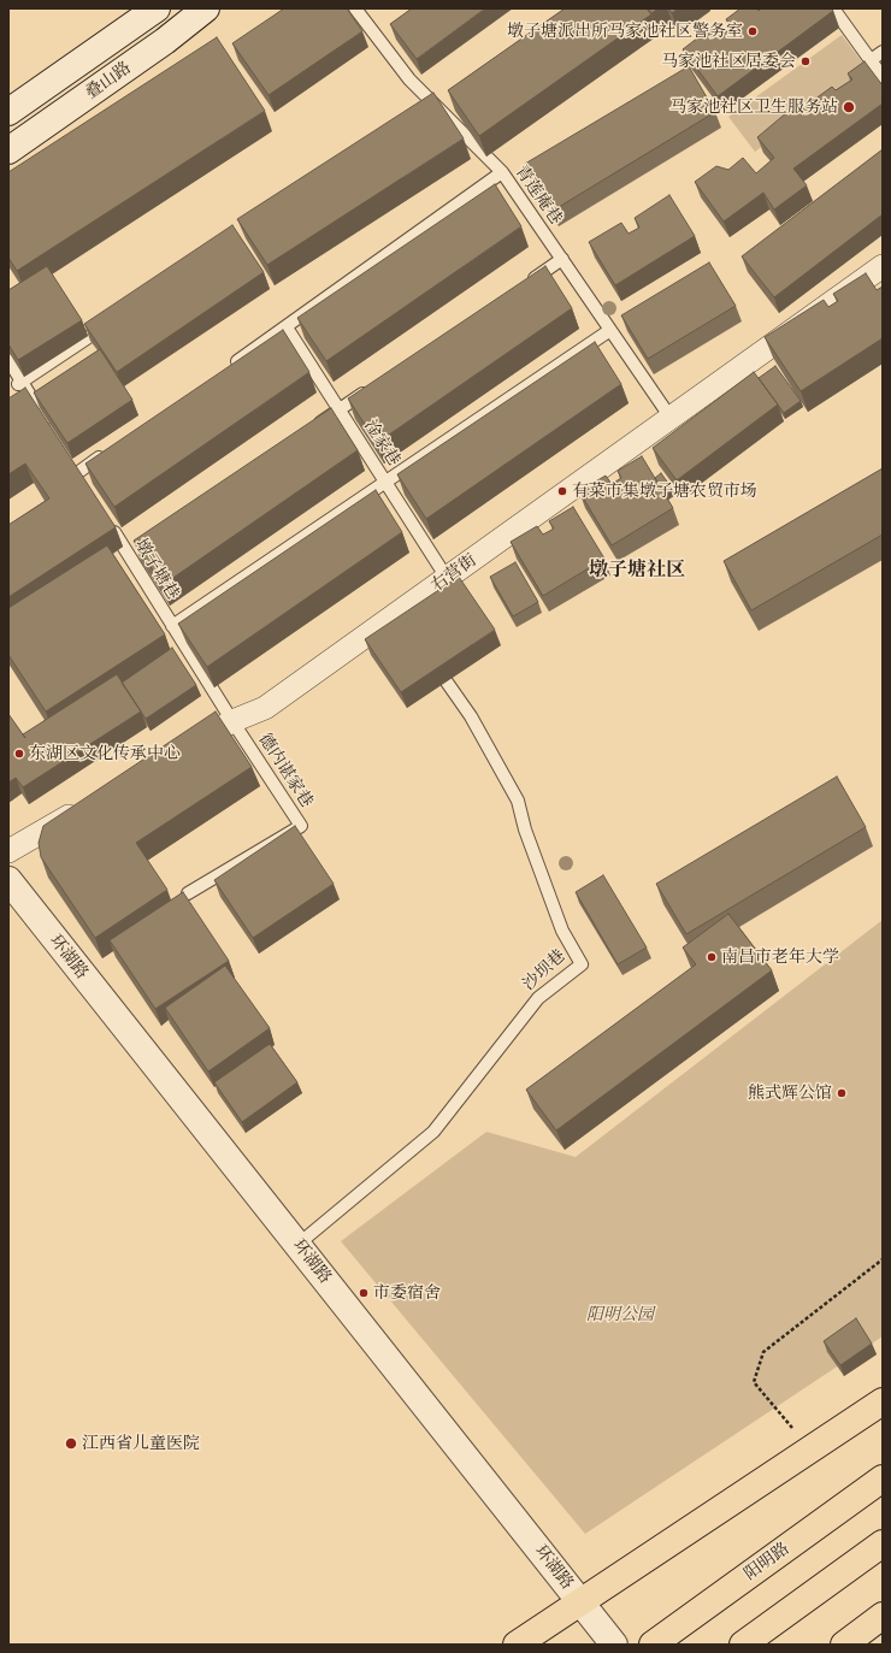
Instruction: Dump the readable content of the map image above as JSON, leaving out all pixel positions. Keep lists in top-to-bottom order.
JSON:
{
  "streets": {
    "main road": ["阳明路"],
    "street": ["叠山路", "右营街", "环湖路"],
    "lane": [
      "青莲庵巷",
      "淦家巷",
      "墩子塘巷",
      "德内谌家巷",
      "沙坝巷"
    ]
  },
  "crossings": [
    ["青莲庵巷", "右营街"],
    ["淦家巷", "右营街"],
    ["墩子塘巷", "右营街"],
    ["墩子塘巷", "德内谌家巷"],
    ["右营街", "德内谌家巷"],
    ["环湖路", "沙坝巷"]
  ],
  "districts": ["墩子塘社区"],
  "parks": ["阳明公园"],
  "places": [
    "墩子塘派出所马家池社区警务室",
    "马家池社区居委会",
    "马家池社区卫生服务站",
    "有菜市集墩子塘农贸市场",
    "东湖区文化传承中心",
    "南昌市老年大学",
    "熊式辉公馆",
    "市委宿舍",
    "江西省儿童医院"
  ]
}
